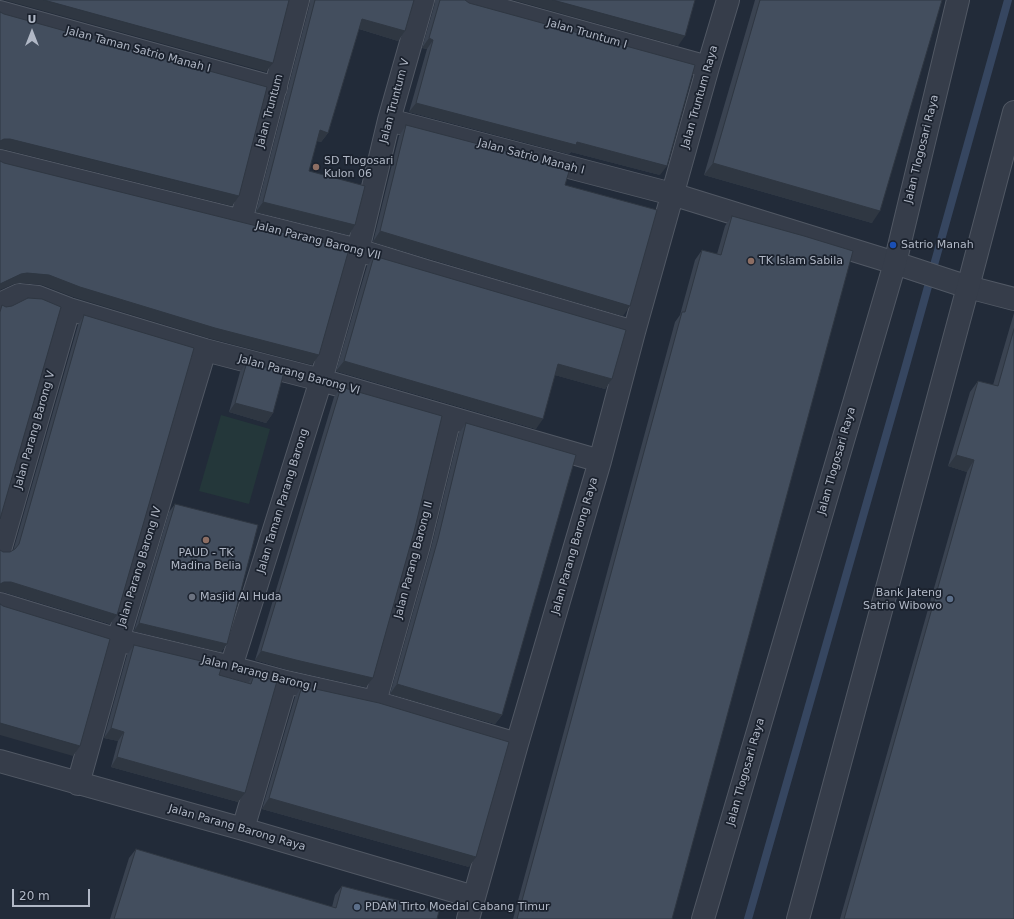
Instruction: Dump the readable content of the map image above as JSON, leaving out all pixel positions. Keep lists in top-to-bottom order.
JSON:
{
  "streets": {
    "street": [
      "Jalan Truntum I",
      "Jalan Taman Satrio Manah I",
      "Jalan Truntum Raya",
      "Jalan Truntum V",
      "Jalan Truntum",
      "Jalan Tlogosari Raya",
      "Jalan Satrio Manah I",
      "Jalan Parang Barong VII",
      "Jalan Parang Barong VI",
      "Jalan Parang Barong V",
      "Jalan Taman Parang Barong",
      "Jalan Parang Barong Raya",
      "Jalan Parang Barong II",
      "Jalan Parang Barong IV",
      "Jalan Parang Barong I"
    ]
  },
  "crossings": [
    ["Jalan Truntum I", "Jalan Truntum Raya"],
    ["Jalan Taman Satrio Manah I", "Jalan Truntum"],
    ["Jalan Truntum Raya", "Jalan Satrio Manah I"],
    ["Jalan Truntum Raya", "Jalan Parang Barong Raya"],
    ["Jalan Truntum V", "Jalan Satrio Manah I"],
    ["Jalan Truntum V", "Jalan Parang Barong VII"],
    ["Jalan Truntum V", "Jalan Parang Barong VI"],
    ["Jalan Truntum V", "Jalan Taman Parang Barong"],
    ["Jalan Truntum", "Jalan Parang Barong VII"],
    ["Jalan Tlogosari Raya", "Jalan Satrio Manah I"],
    ["Jalan Satrio Manah I", "Jalan Parang Barong Raya"],
    ["Jalan Parang Barong VII", "Jalan Parang Barong Raya"],
    ["Jalan Parang Barong VI", "Jalan Parang Barong V"],
    ["Jalan Parang Barong VI", "Jalan Taman Parang Barong"],
    ["Jalan Parang Barong VI", "Jalan Parang Barong Raya"],
    ["Jalan Parang Barong VI", "Jalan Parang Barong II"],
    ["Jalan Parang Barong VI", "Jalan Parang Barong IV"],
    ["Jalan Taman Parang Barong", "Jalan Parang Barong I"],
    ["Jalan Parang Barong Raya", "Jalan Parang Barong IV"],
    ["Jalan Parang Barong Raya", "Jalan Parang Barong I"],
    ["Jalan Parang Barong II", "Jalan Parang Barong I"],
    ["Jalan Parang Barong IV", "Jalan Parang Barong I"]
  ],
  "places": [
    "SD Tlogosari Kulon 06",
    "Satrio Manah",
    "TK Islam Sabila",
    "PAUD - TK Madina Belia",
    "Masjid Al Huda",
    "Bank Jateng Satrio Wibowo",
    "PDAM Tirto Moedal Cabang Timur"
  ],
  "scale_bar": "20 m",
  "north": "top"
}
